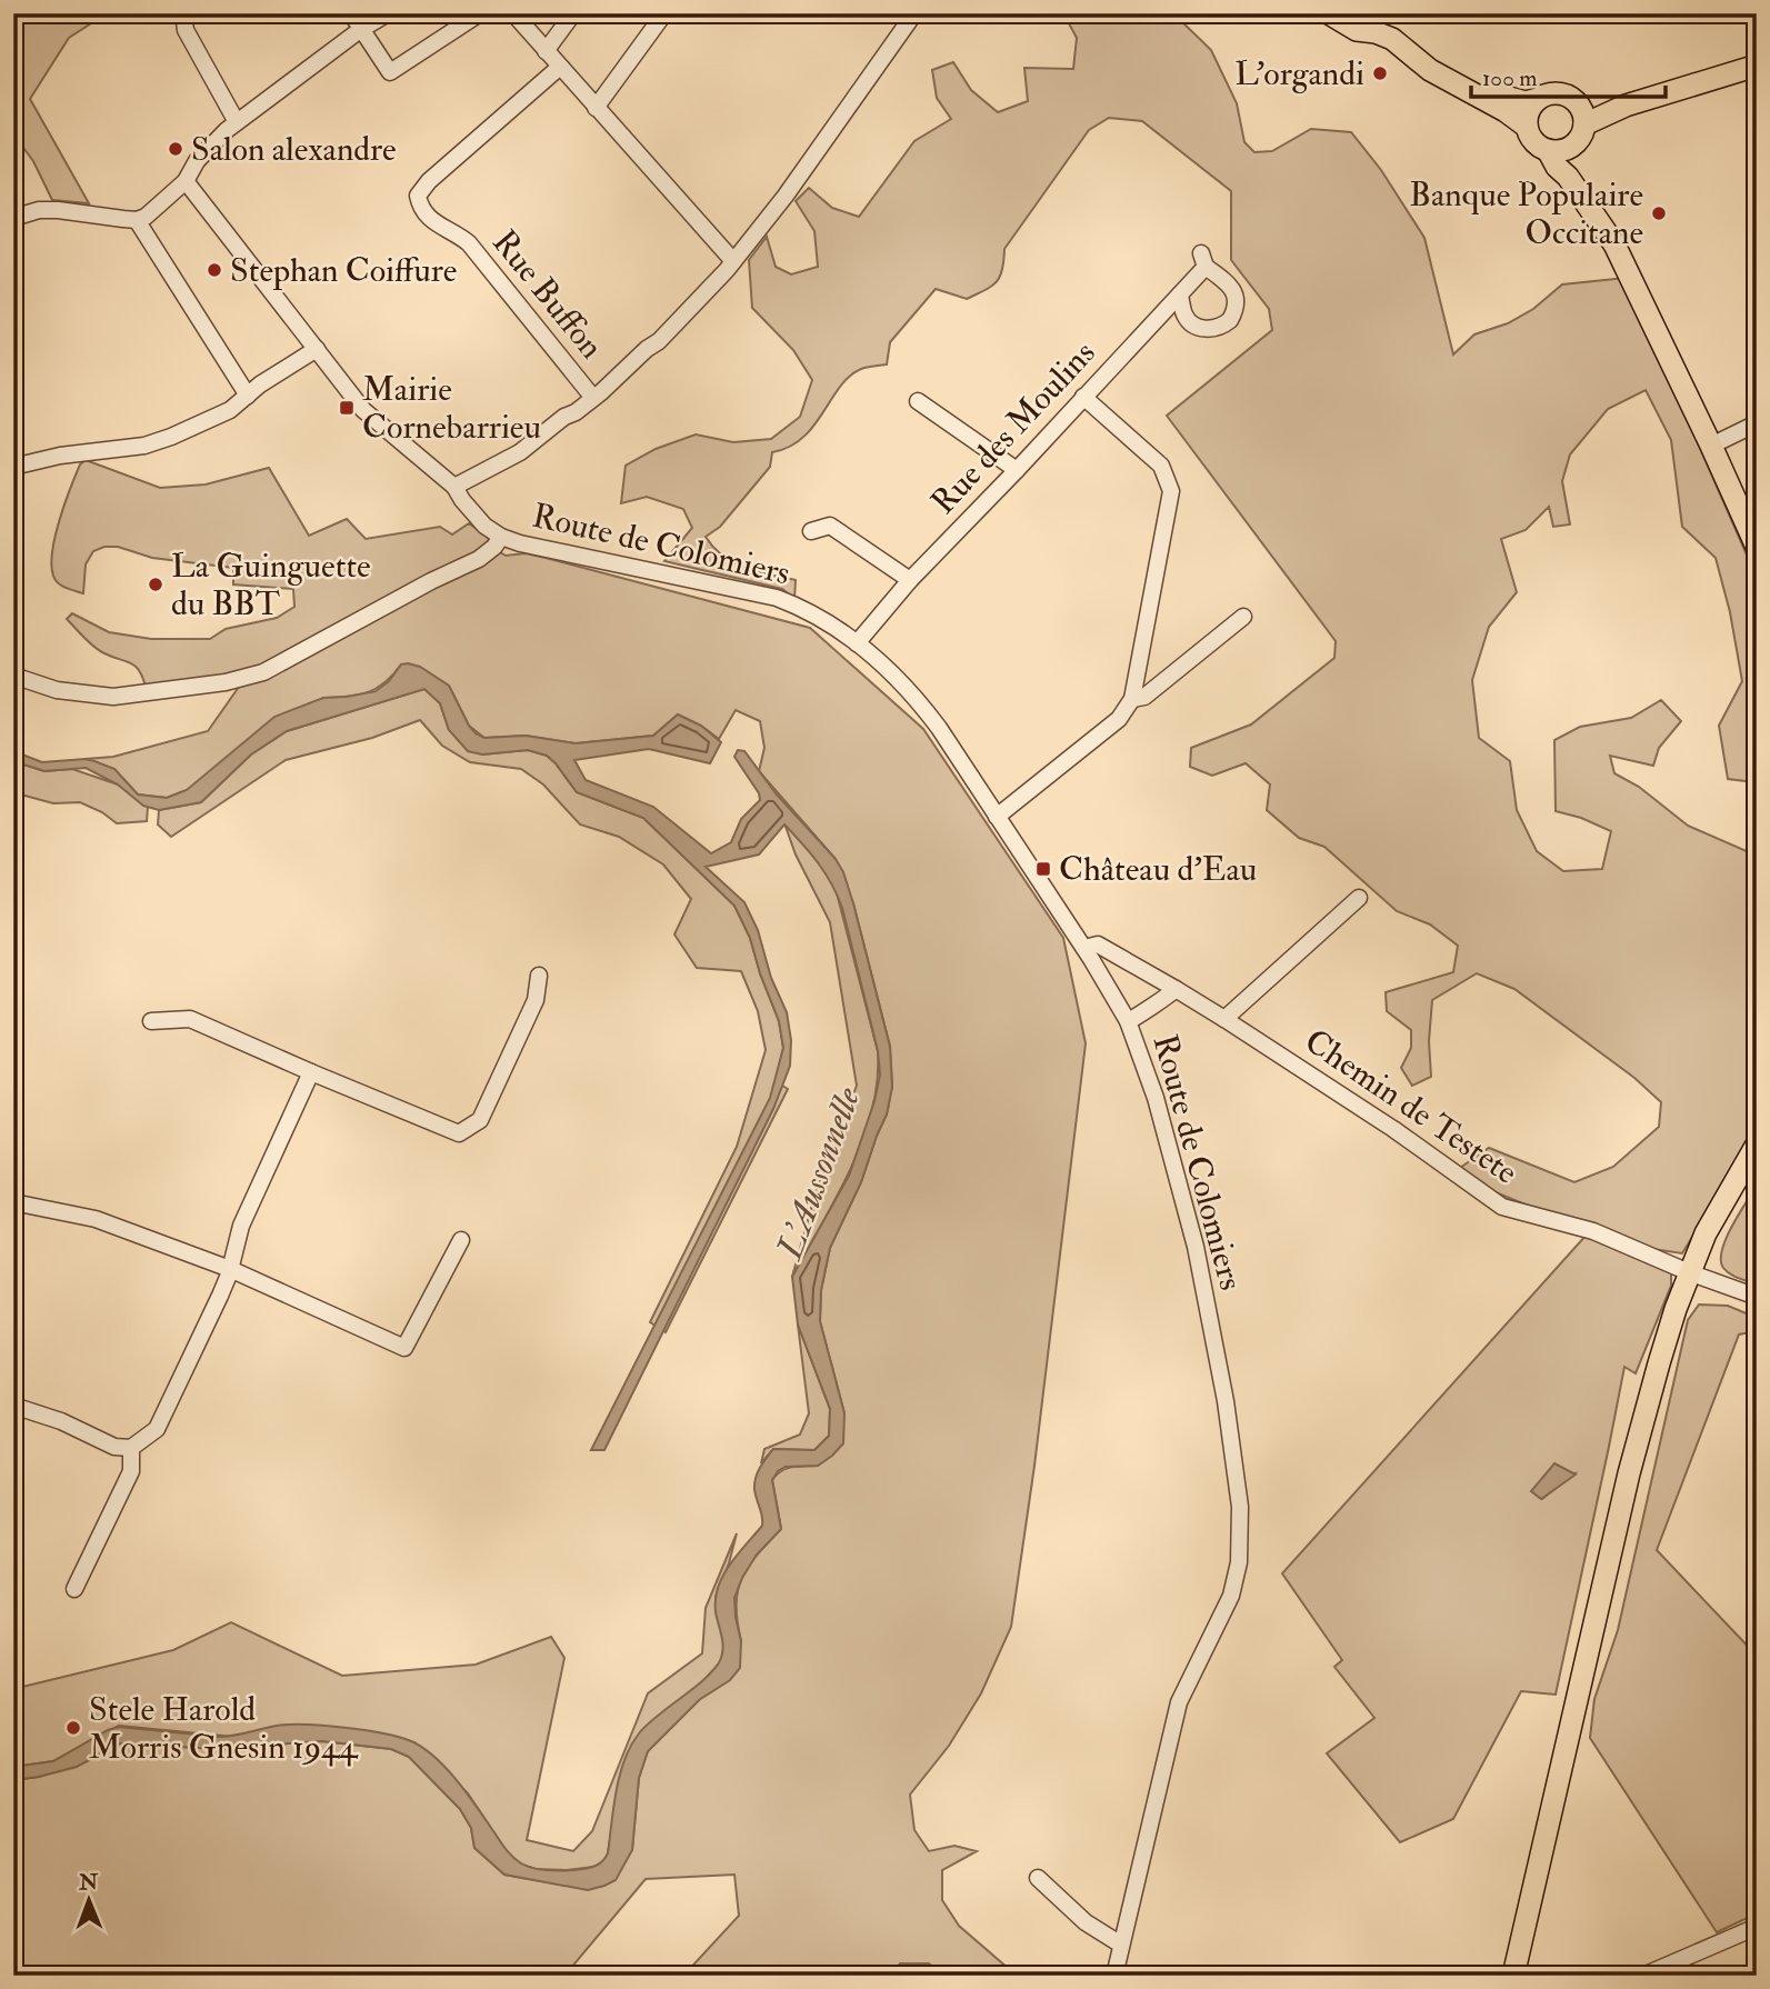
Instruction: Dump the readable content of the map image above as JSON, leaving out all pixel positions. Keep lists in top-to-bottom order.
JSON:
{
  "streets": {
    "street": [
      "Rue Buffon",
      "Rue des Moulins",
      "Route de Colomiers",
      "Chemin de Testete"
    ]
  },
  "crossings": [
    ["Rue des Moulins", "Route de Colomiers"],
    ["Route de Colomiers", "Chemin de Testete"]
  ],
  "water": ["L'Aussonnelle"],
  "places": {
    "other": [
      "L'organdi",
      "Salon alexandre",
      "Banque Populaire Occitane",
      "Stephan Coiffure",
      "La Guinguette du BBT",
      "Stele Harold Morris Gnesin 1944"
    ],
    "transit": ["Mairie Cornebarrieu", "Château d'Eau"]
  },
  "scale_bar": "100 m",
  "north": "top"
}
